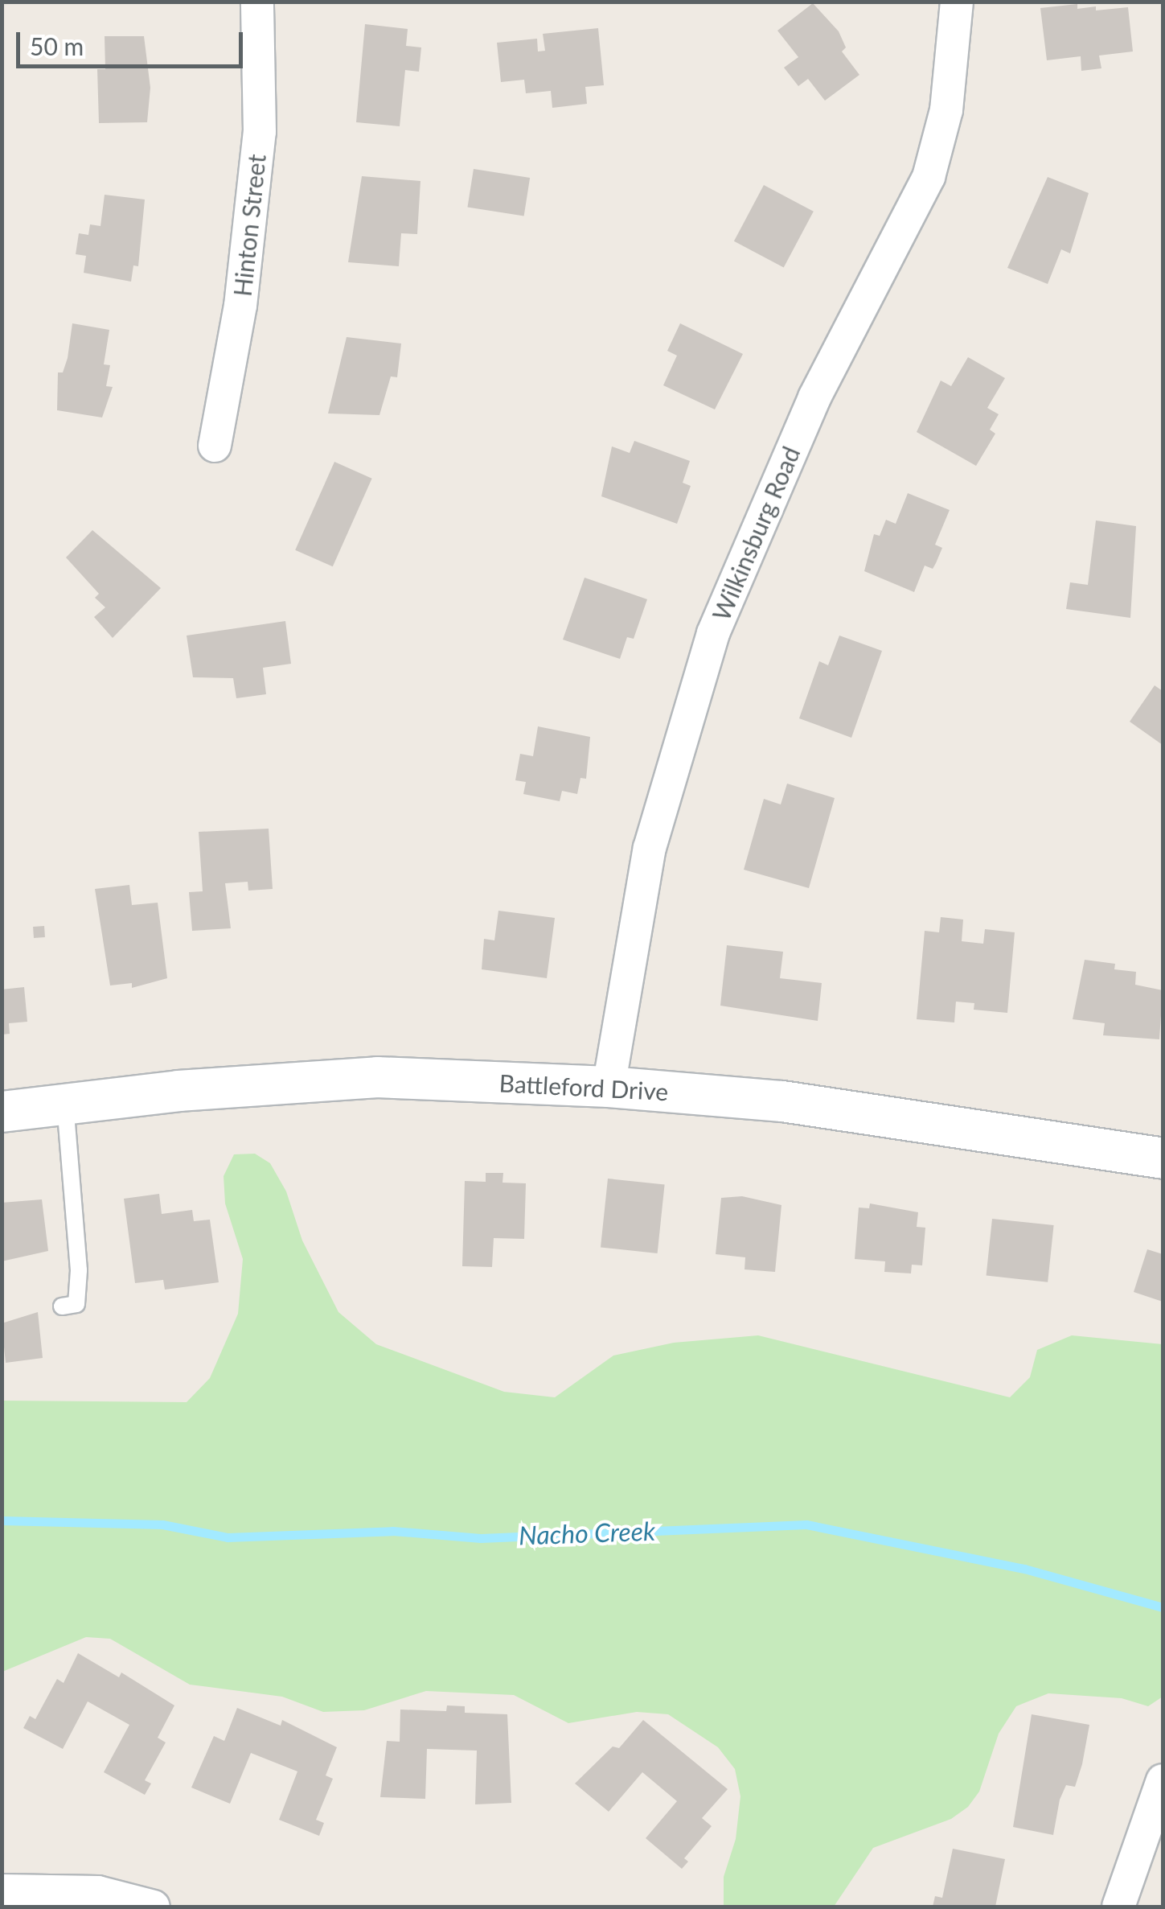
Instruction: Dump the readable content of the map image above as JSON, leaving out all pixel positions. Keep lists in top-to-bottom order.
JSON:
{
  "streets": {
    "street": ["Hinton Street", "Wilkinsburg Road", "Battleford Drive"]
  },
  "crossings": [
    ["Wilkinsburg Road", "Battleford Drive"]
  ],
  "water": ["Nacho Creek"],
  "scale_bar": "50 m"
}
